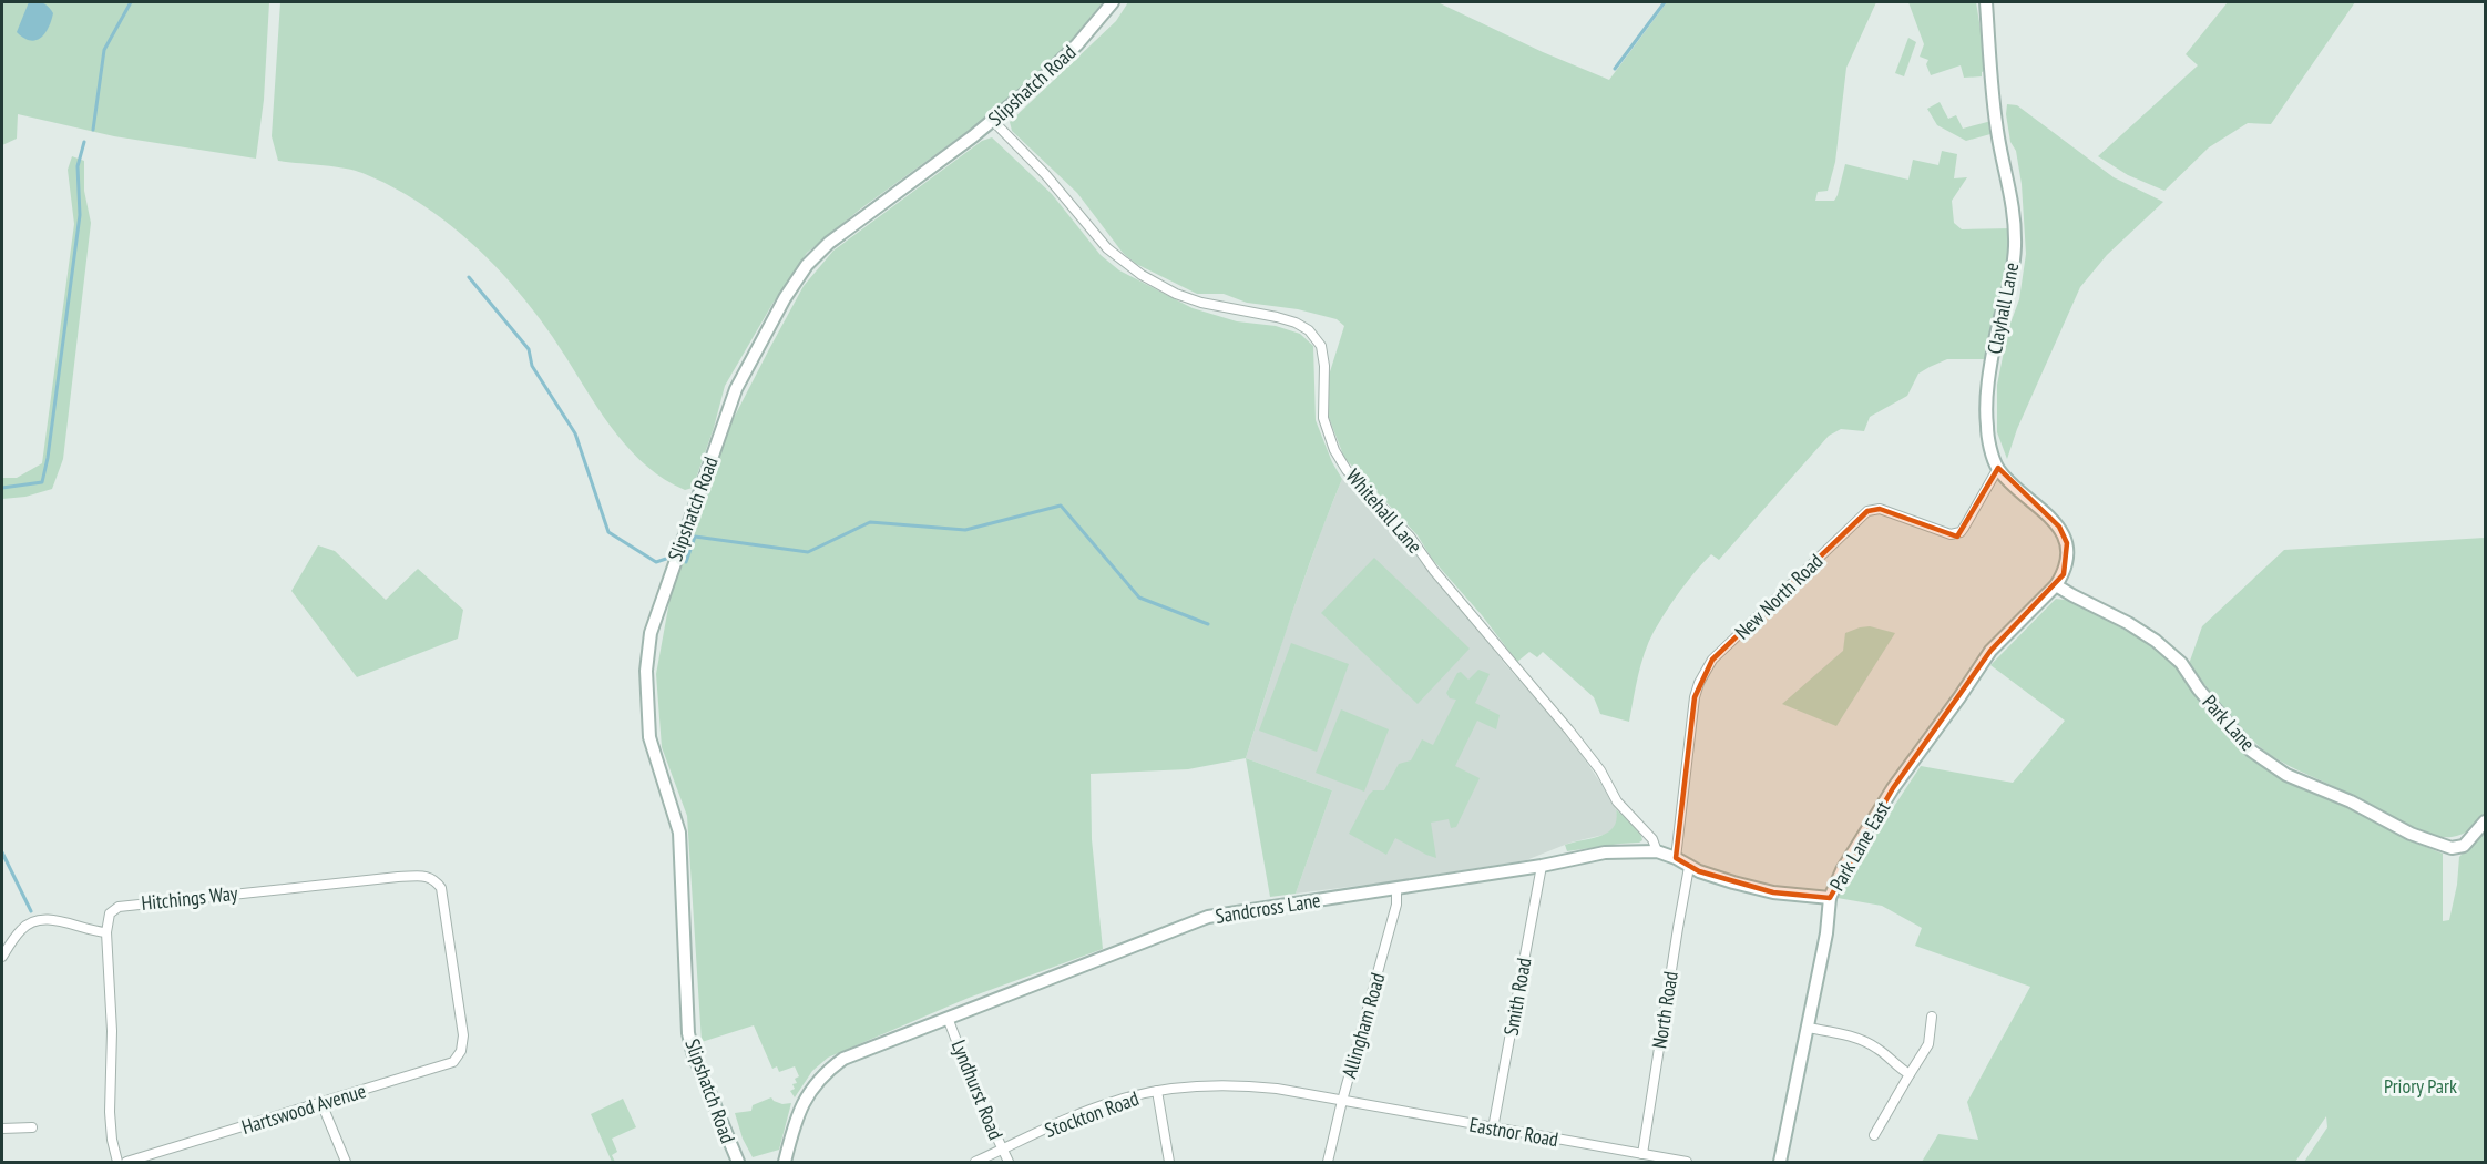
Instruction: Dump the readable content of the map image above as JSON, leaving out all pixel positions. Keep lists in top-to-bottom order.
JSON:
{
  "streets": {
    "street": [
      "Slipshatch Road",
      "Clayhall Lane",
      "Whitehall Lane",
      "New North Road",
      "Park Lane",
      "Park Lane East",
      "Hitchings Way",
      "Sandcross Lane",
      "Smith Road",
      "North Road",
      "Allingham Road",
      "Lyndhurst Road",
      "Hartswood Avenue",
      "Stockton Road",
      "Eastnor Road"
    ]
  },
  "crossings": [
    ["Slipshatch Road", "Whitehall Lane"],
    ["Clayhall Lane", "New North Road"],
    ["Clayhall Lane", "Park Lane"],
    ["Clayhall Lane", "Park Lane East"],
    ["Whitehall Lane", "Sandcross Lane"],
    ["New North Road", "Sandcross Lane"],
    ["Park Lane", "Park Lane East"],
    ["Park Lane East", "Sandcross Lane"],
    ["Hitchings Way", "Hartswood Avenue"],
    ["Sandcross Lane", "Smith Road"],
    ["Sandcross Lane", "North Road"],
    ["Sandcross Lane", "Allingham Road"],
    ["Sandcross Lane", "Lyndhurst Road"],
    ["Smith Road", "Eastnor Road"],
    ["North Road", "Eastnor Road"],
    ["Allingham Road", "Stockton Road"],
    ["Allingham Road", "Eastnor Road"],
    ["Lyndhurst Road", "Stockton Road"],
    ["Stockton Road", "Eastnor Road"]
  ],
  "parks": ["Priory Park"]
}
